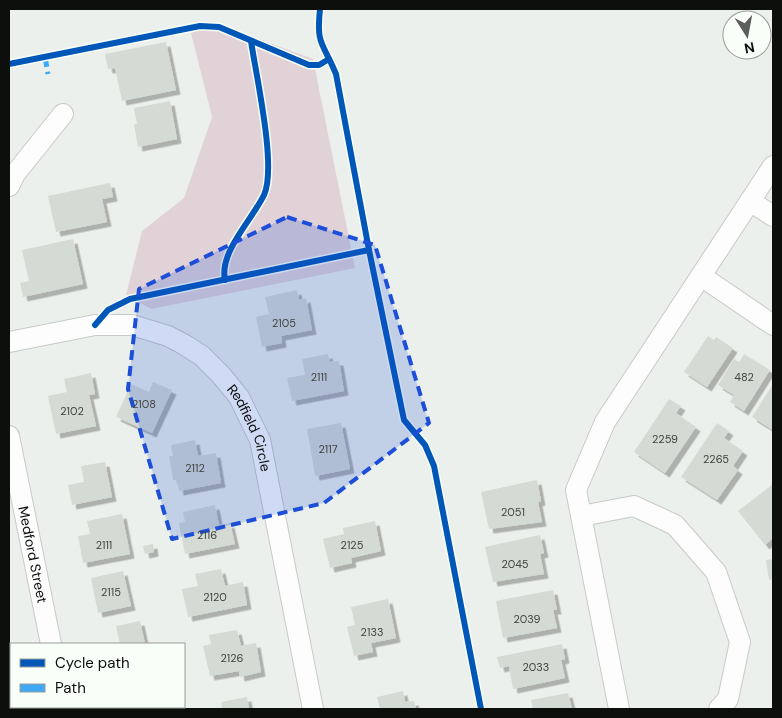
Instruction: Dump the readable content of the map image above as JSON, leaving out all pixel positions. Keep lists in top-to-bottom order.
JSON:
{
  "streets": {
    "street": ["Redfield Circle", "Medford Street"]
  },
  "house_numbers": [
    "2105",
    "2111",
    "482",
    "2108",
    "2102",
    "2259",
    "2117",
    "2265",
    "2112",
    "2051",
    "2116",
    "2111",
    "2125",
    "2045",
    "2115",
    "2120",
    "2039",
    "2133",
    "2126",
    "2033"
  ],
  "legend": ["Cycle path", "Path"],
  "north": "bottom"
}
